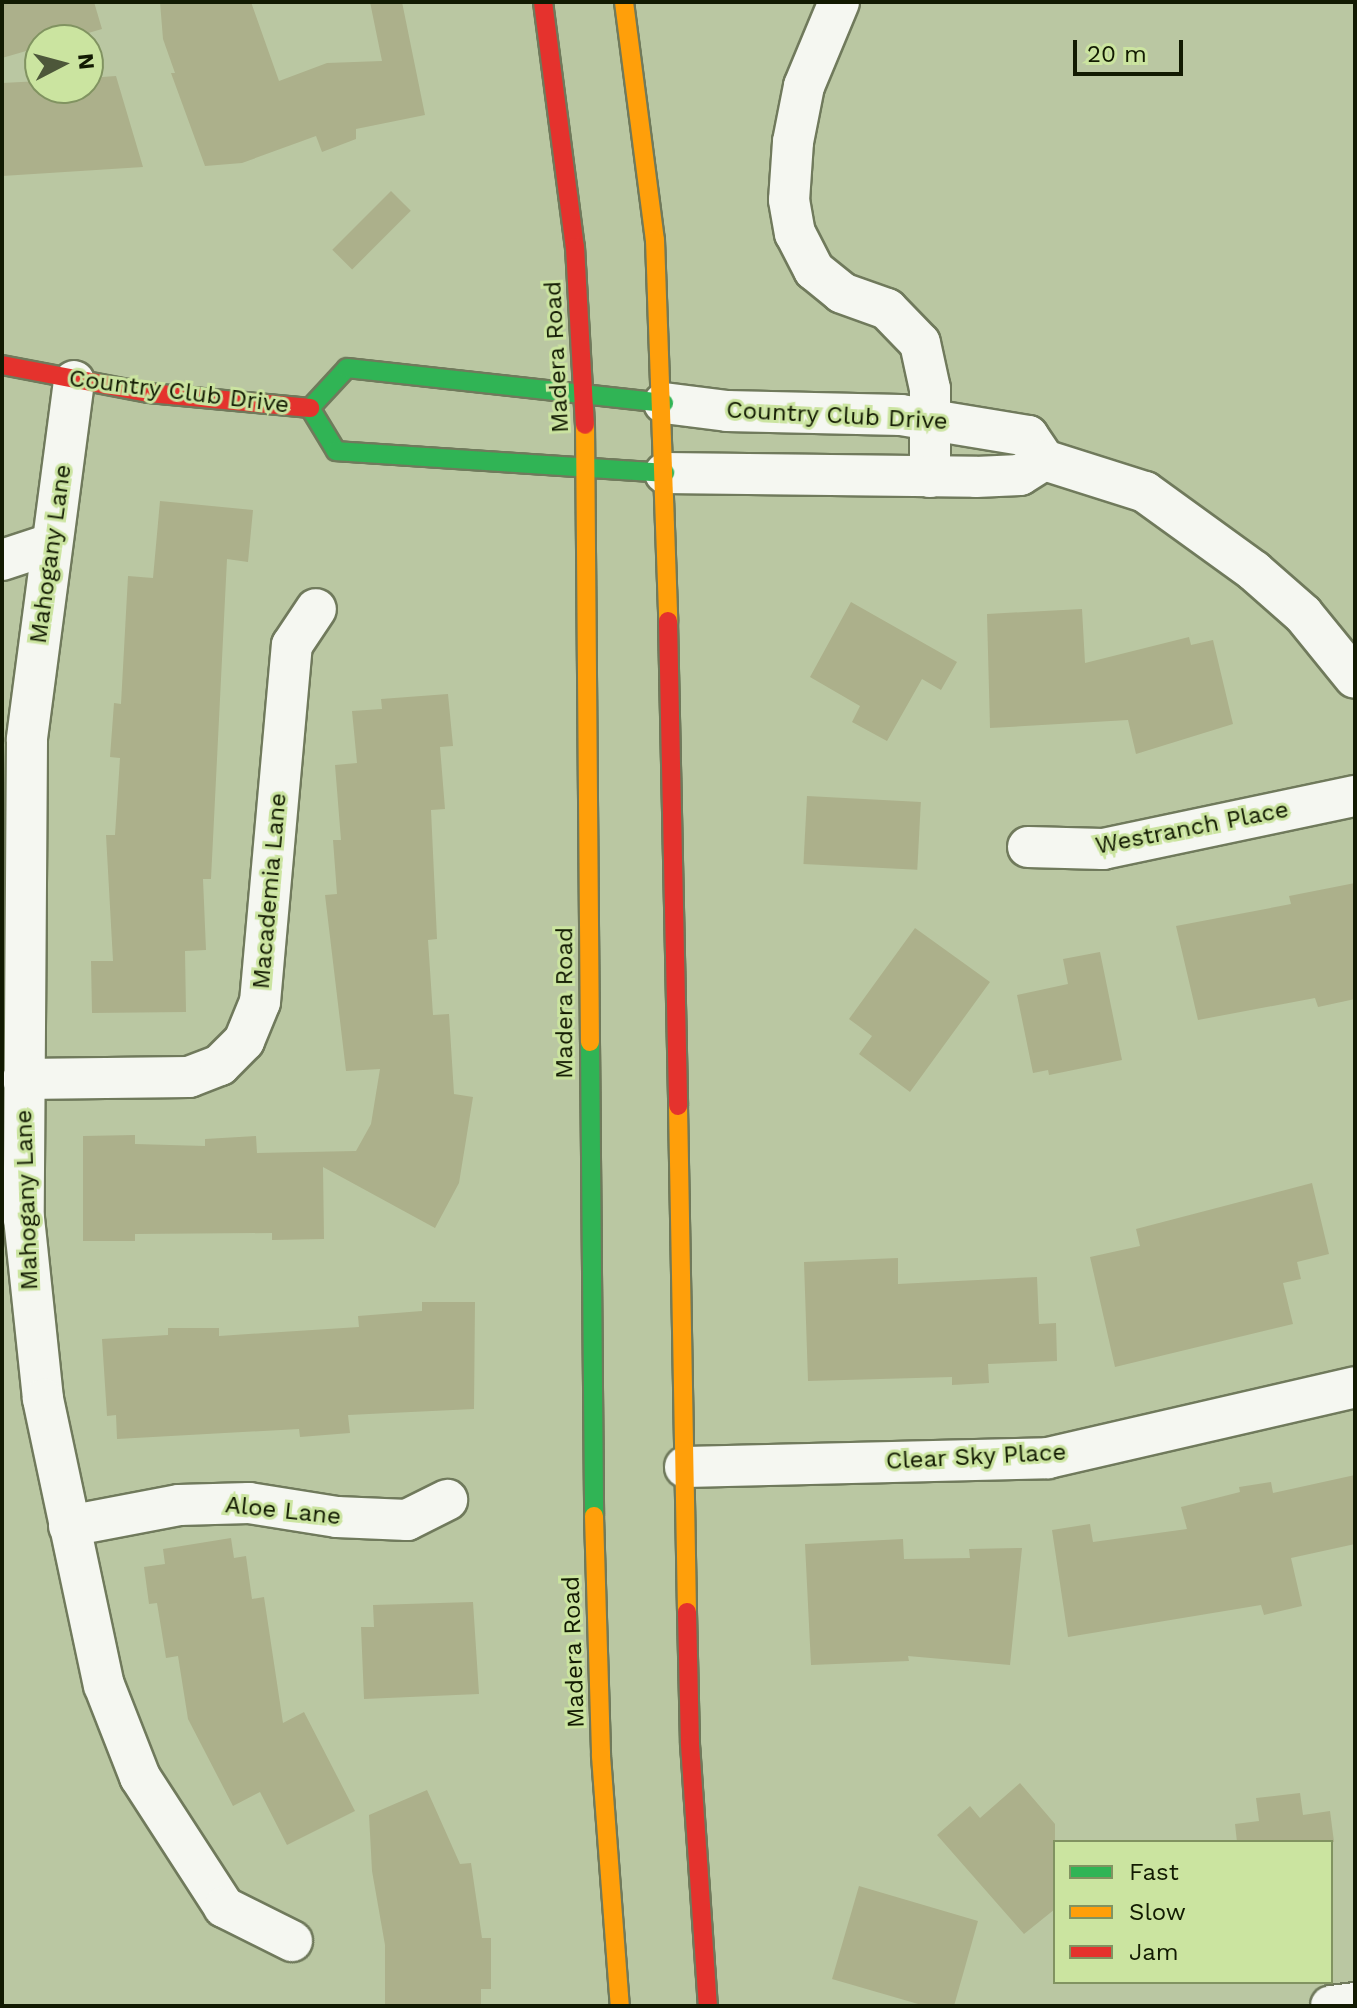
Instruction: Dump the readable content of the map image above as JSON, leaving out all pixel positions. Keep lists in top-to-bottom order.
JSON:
{
  "streets": {
    "main road": ["Madera Road", "Country Club Drive"],
    "street": [
      "Mahogany Lane",
      "Westranch Place",
      "Macademia Lane",
      "Clear Sky Place",
      "Aloe Lane"
    ]
  },
  "crossings": [
    ["Country Club Drive", "Mahogany Lane"],
    ["Mahogany Lane", "Macademia Lane"],
    ["Mahogany Lane", "Aloe Lane"]
  ],
  "legend": ["Fast", "Slow", "Jam"],
  "scale_bar": "20 m",
  "north": "right"
}
